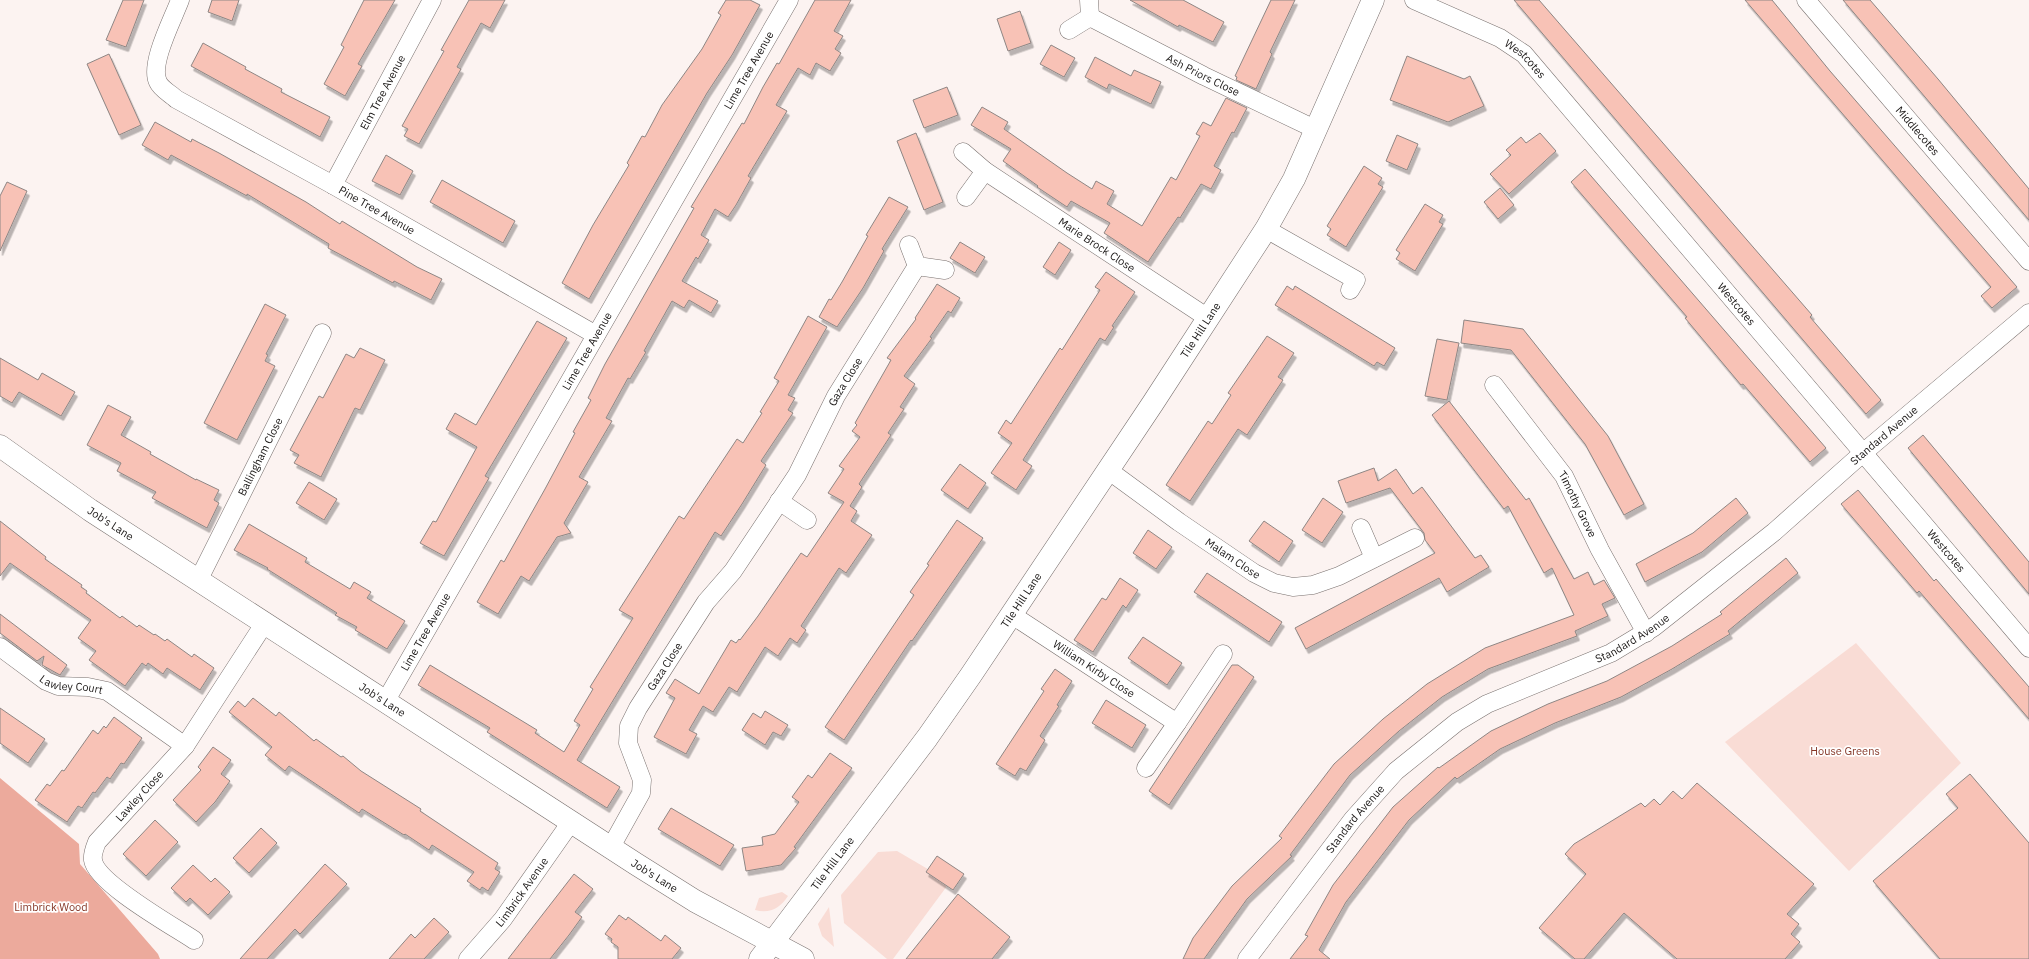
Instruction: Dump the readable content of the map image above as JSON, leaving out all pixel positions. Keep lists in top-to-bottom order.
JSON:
{
  "streets": {
    "main road": ["Tile Hill Lane", "Job's Lane"],
    "street": [
      "Westcotes",
      "Lime Tree Avenue",
      "Ash Priors Close",
      "Elm Tree Avenue",
      "Middlecotes",
      "Pine Tree Avenue",
      "Marie Brock Close",
      "Gaza Close",
      "Standard Avenue",
      "Ballingham Close",
      "Timothy Grove",
      "Malam Close",
      "William Kirby Close",
      "Lawley Court",
      "Lawley Close",
      "Limbrick Avenue"
    ]
  },
  "crossings": [
    ["Westcotes", "Standard Avenue"],
    ["Lime Tree Avenue", "Pine Tree Avenue"],
    ["Lime Tree Avenue", "Job's Lane"],
    ["Ash Priors Close", "Tile Hill Lane"],
    ["Elm Tree Avenue", "Pine Tree Avenue"],
    ["Marie Brock Close", "Tile Hill Lane"],
    ["Tile Hill Lane", "Job's Lane"],
    ["Tile Hill Lane", "Malam Close"],
    ["Tile Hill Lane", "William Kirby Close"],
    ["Gaza Close", "Job's Lane"],
    ["Standard Avenue", "Timothy Grove"],
    ["Ballingham Close", "Job's Lane"],
    ["Job's Lane", "Lawley Close"],
    ["Job's Lane", "Limbrick Avenue"],
    ["Lawley Court", "Lawley Close"]
  ],
  "parks": ["House Greens", "Limbrick Wood"]
}
